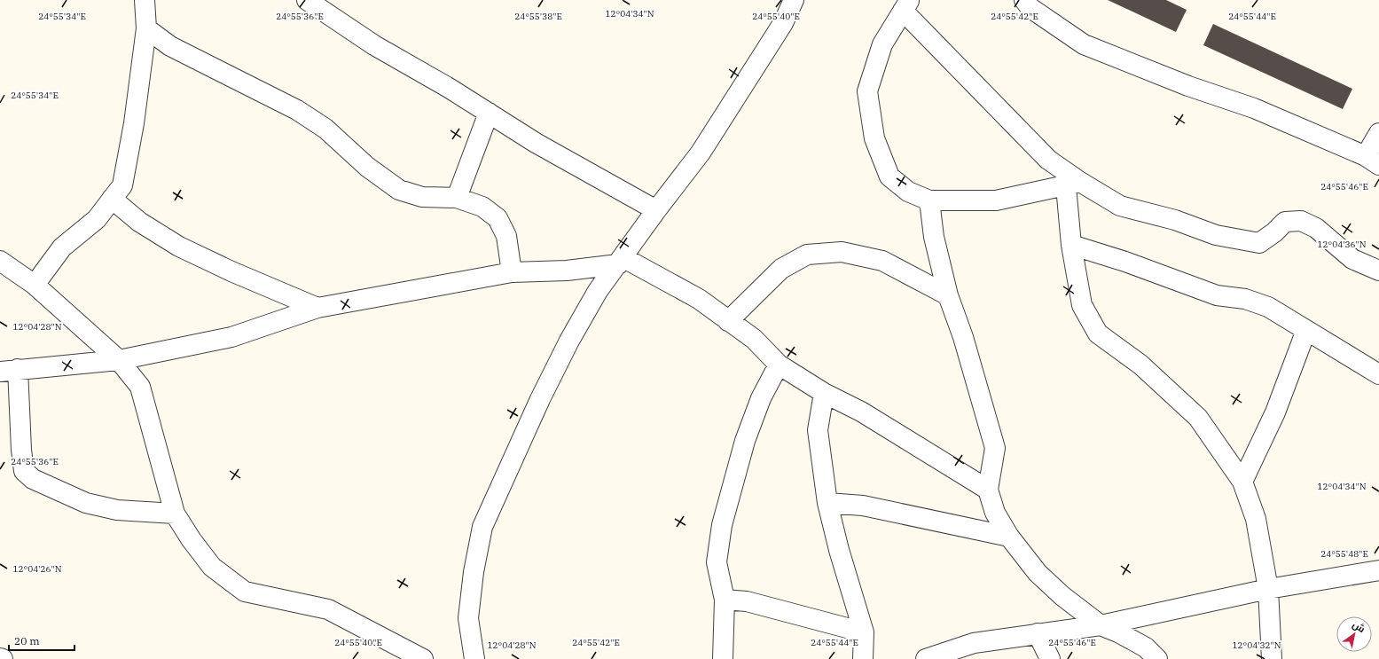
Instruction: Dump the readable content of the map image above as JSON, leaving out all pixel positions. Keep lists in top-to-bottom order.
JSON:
{
  "scale_bar": "20 m",
  "north": "top right",
  "coordinates": [
    "12°04'34\"N",
    "24°55'42\"E",
    "24°55'34\"E",
    "24°55'36\"E",
    "24°55'38\"E",
    "24°55'40\"E",
    "24°55'44\"E",
    "24°55'46\"E",
    "12°04'36\"N",
    "12°04'28\"N",
    "24°55'48\"E",
    "12°04'26\"N",
    "12°04'32\"N"
  ]
}
